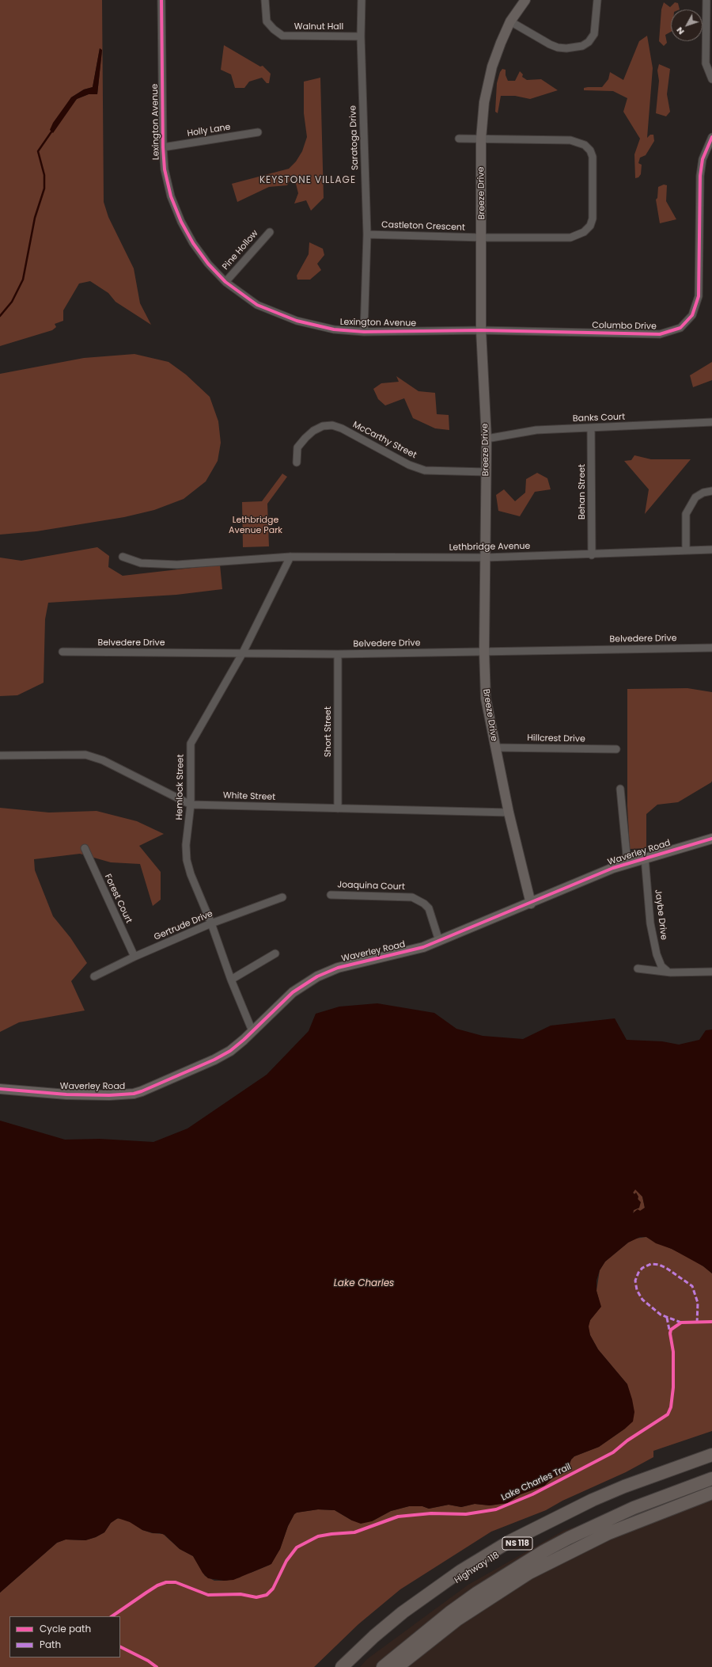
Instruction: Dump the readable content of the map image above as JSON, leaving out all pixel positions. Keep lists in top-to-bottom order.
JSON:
{
  "streets": {
    "highway": ["NS 118", "Highway 118"],
    "street": [
      "Walnut Hall",
      "Lexington Avenue",
      "Holly Lane",
      "Saratoga Drive",
      "Breeze Drive",
      "Castleton Crescent",
      "Pine Hollow",
      "Columbo Drive",
      "Banks Court",
      "McCarthy Street",
      "Behan Street",
      "Lethbridge Avenue",
      "Belvedere Drive",
      "Short Street",
      "Hillcrest Drive",
      "Hemlock Street",
      "White Street",
      "Waverley Road",
      "Joaquina Court",
      "Forest Court",
      "Jaybe Drive",
      "Gertrude Drive"
    ],
    "cycle path": ["Lake Charles Trail"]
  },
  "crossings": [
    ["Walnut Hall", "Saratoga Drive"],
    ["Lexington Avenue", "Holly Lane"],
    ["Lexington Avenue", "Saratoga Drive"],
    ["Lexington Avenue", "Breeze Drive"],
    ["Lexington Avenue", "Pine Hollow"],
    ["Lexington Avenue", "Columbo Drive"],
    ["Saratoga Drive", "Castleton Crescent"],
    ["Breeze Drive", "Castleton Crescent"],
    ["Breeze Drive", "Columbo Drive"],
    ["Breeze Drive", "Banks Court"],
    ["Breeze Drive", "McCarthy Street"],
    ["Breeze Drive", "Lethbridge Avenue"],
    ["Breeze Drive", "Belvedere Drive"],
    ["Breeze Drive", "Hillcrest Drive"],
    ["Breeze Drive", "White Street"],
    ["Breeze Drive", "Waverley Road"],
    ["Banks Court", "Behan Street"],
    ["Behan Street", "Lethbridge Avenue"],
    ["Lethbridge Avenue", "Hemlock Street"],
    ["Belvedere Drive", "Short Street"],
    ["Belvedere Drive", "Hemlock Street"],
    ["Short Street", "White Street"],
    ["Hemlock Street", "White Street"],
    ["Hemlock Street", "Waverley Road"],
    ["Hemlock Street", "Gertrude Drive"],
    ["Waverley Road", "Joaquina Court"],
    ["Waverley Road", "Jaybe Drive"],
    ["Forest Court", "Gertrude Drive"]
  ],
  "districts": ["KEYSTONE VILLAGE"],
  "water": ["Lake Charles"],
  "parks": ["Lethbridge Avenue Park"],
  "legend": ["Cycle path", "Path"],
  "north": "bottom left"
}
